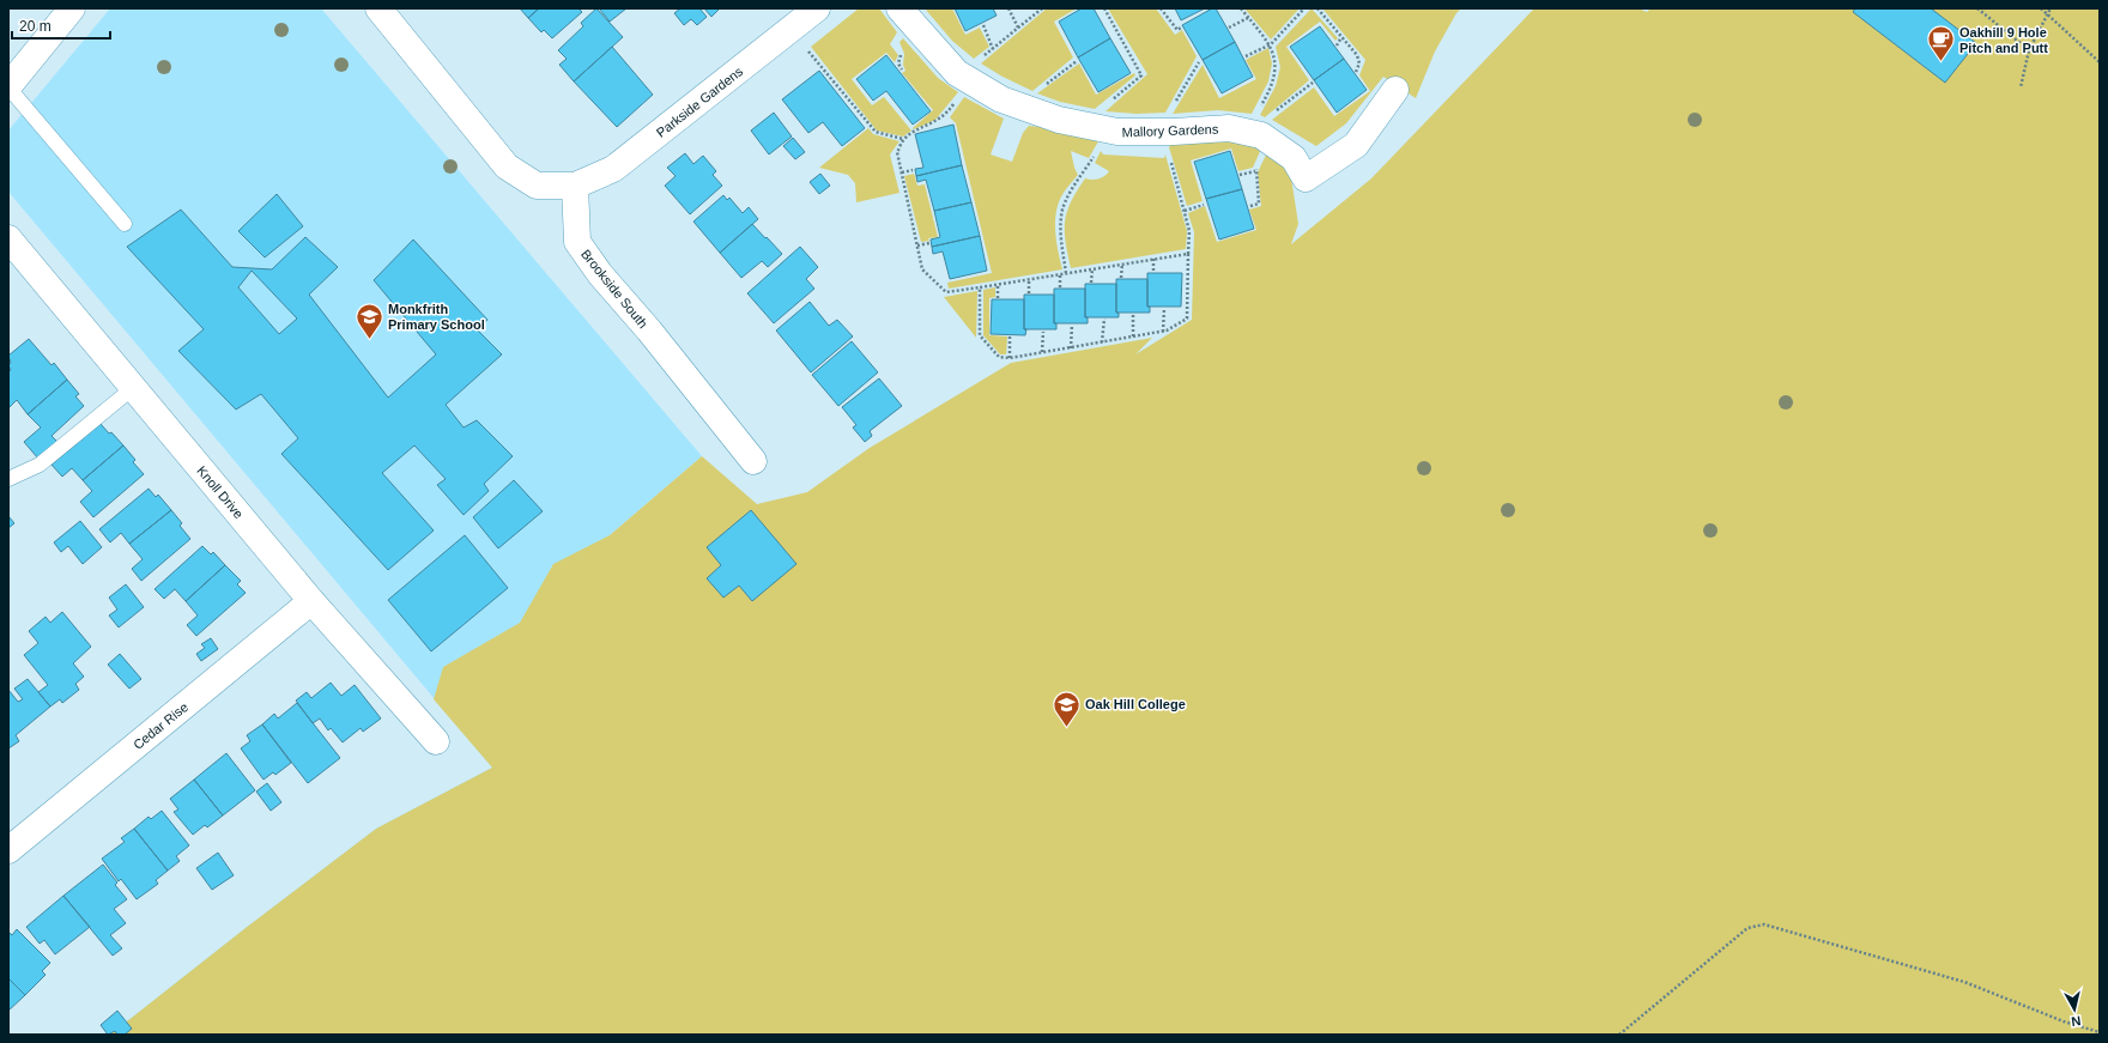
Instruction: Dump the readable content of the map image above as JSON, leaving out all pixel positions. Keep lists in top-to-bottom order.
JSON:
{
  "streets": {
    "street": [
      "Parkside Gardens",
      "Mallory Gardens",
      "Brookside South",
      "Knoll Drive",
      "Cedar Rise"
    ]
  },
  "crossings": [
    ["Parkside Gardens", "Brookside South"],
    ["Knoll Drive", "Cedar Rise"]
  ],
  "places": {
    "cafe": ["Oakhill 9 Hole Pitch and Putt"],
    "school or university": ["Monkfrith Primary School", "Oak Hill College"]
  },
  "scale_bar": "20 m",
  "north": "bottom"
}
